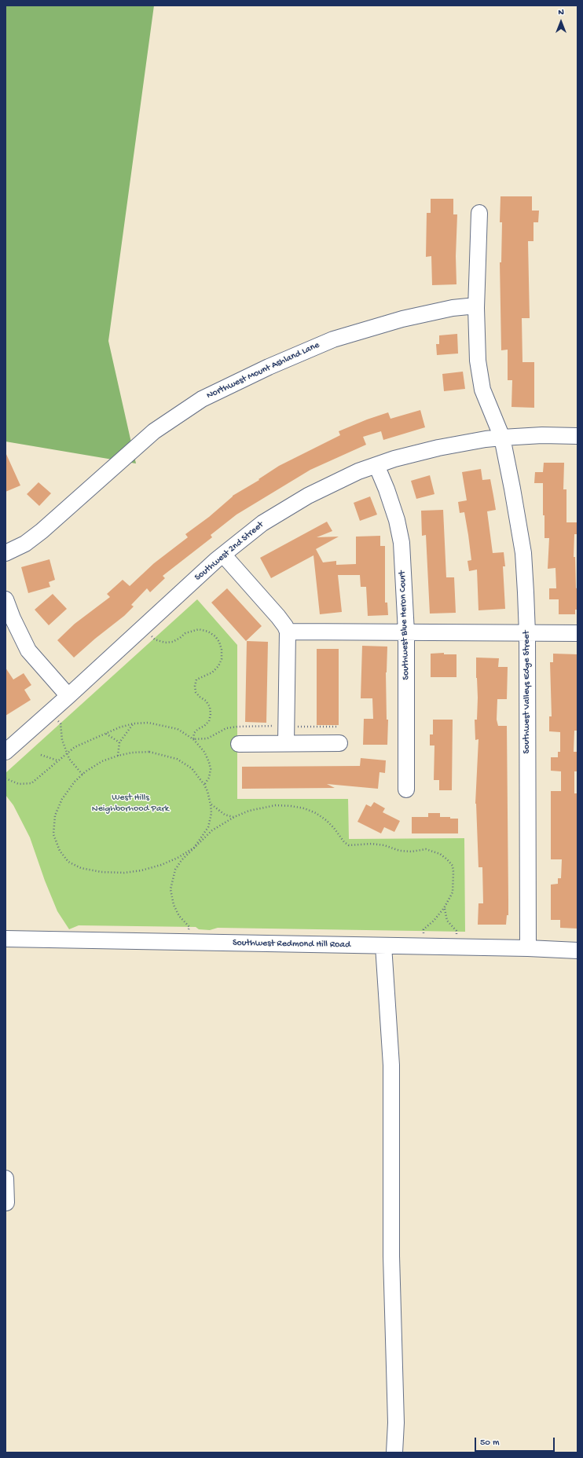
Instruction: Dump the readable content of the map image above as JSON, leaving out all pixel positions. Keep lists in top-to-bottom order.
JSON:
{
  "streets": {
    "street": [
      "Northwest Mount Ashland Lane",
      "Southwest 2nd Street",
      "Southwest Blue Heron Court",
      "Southwest Valleys Edge Street",
      "Southwest Redmond Hill Road"
    ]
  },
  "crossings": [
    ["Northwest Mount Ashland Lane", "Southwest Valleys Edge Street"],
    ["Southwest 2nd Street", "Southwest Blue Heron Court"],
    ["Southwest 2nd Street", "Southwest Valleys Edge Street"],
    ["Southwest Valleys Edge Street", "Southwest Redmond Hill Road"]
  ],
  "parks": ["West Hills Neighborhood Park"],
  "scale_bar": "50 m",
  "north": "top"
}
